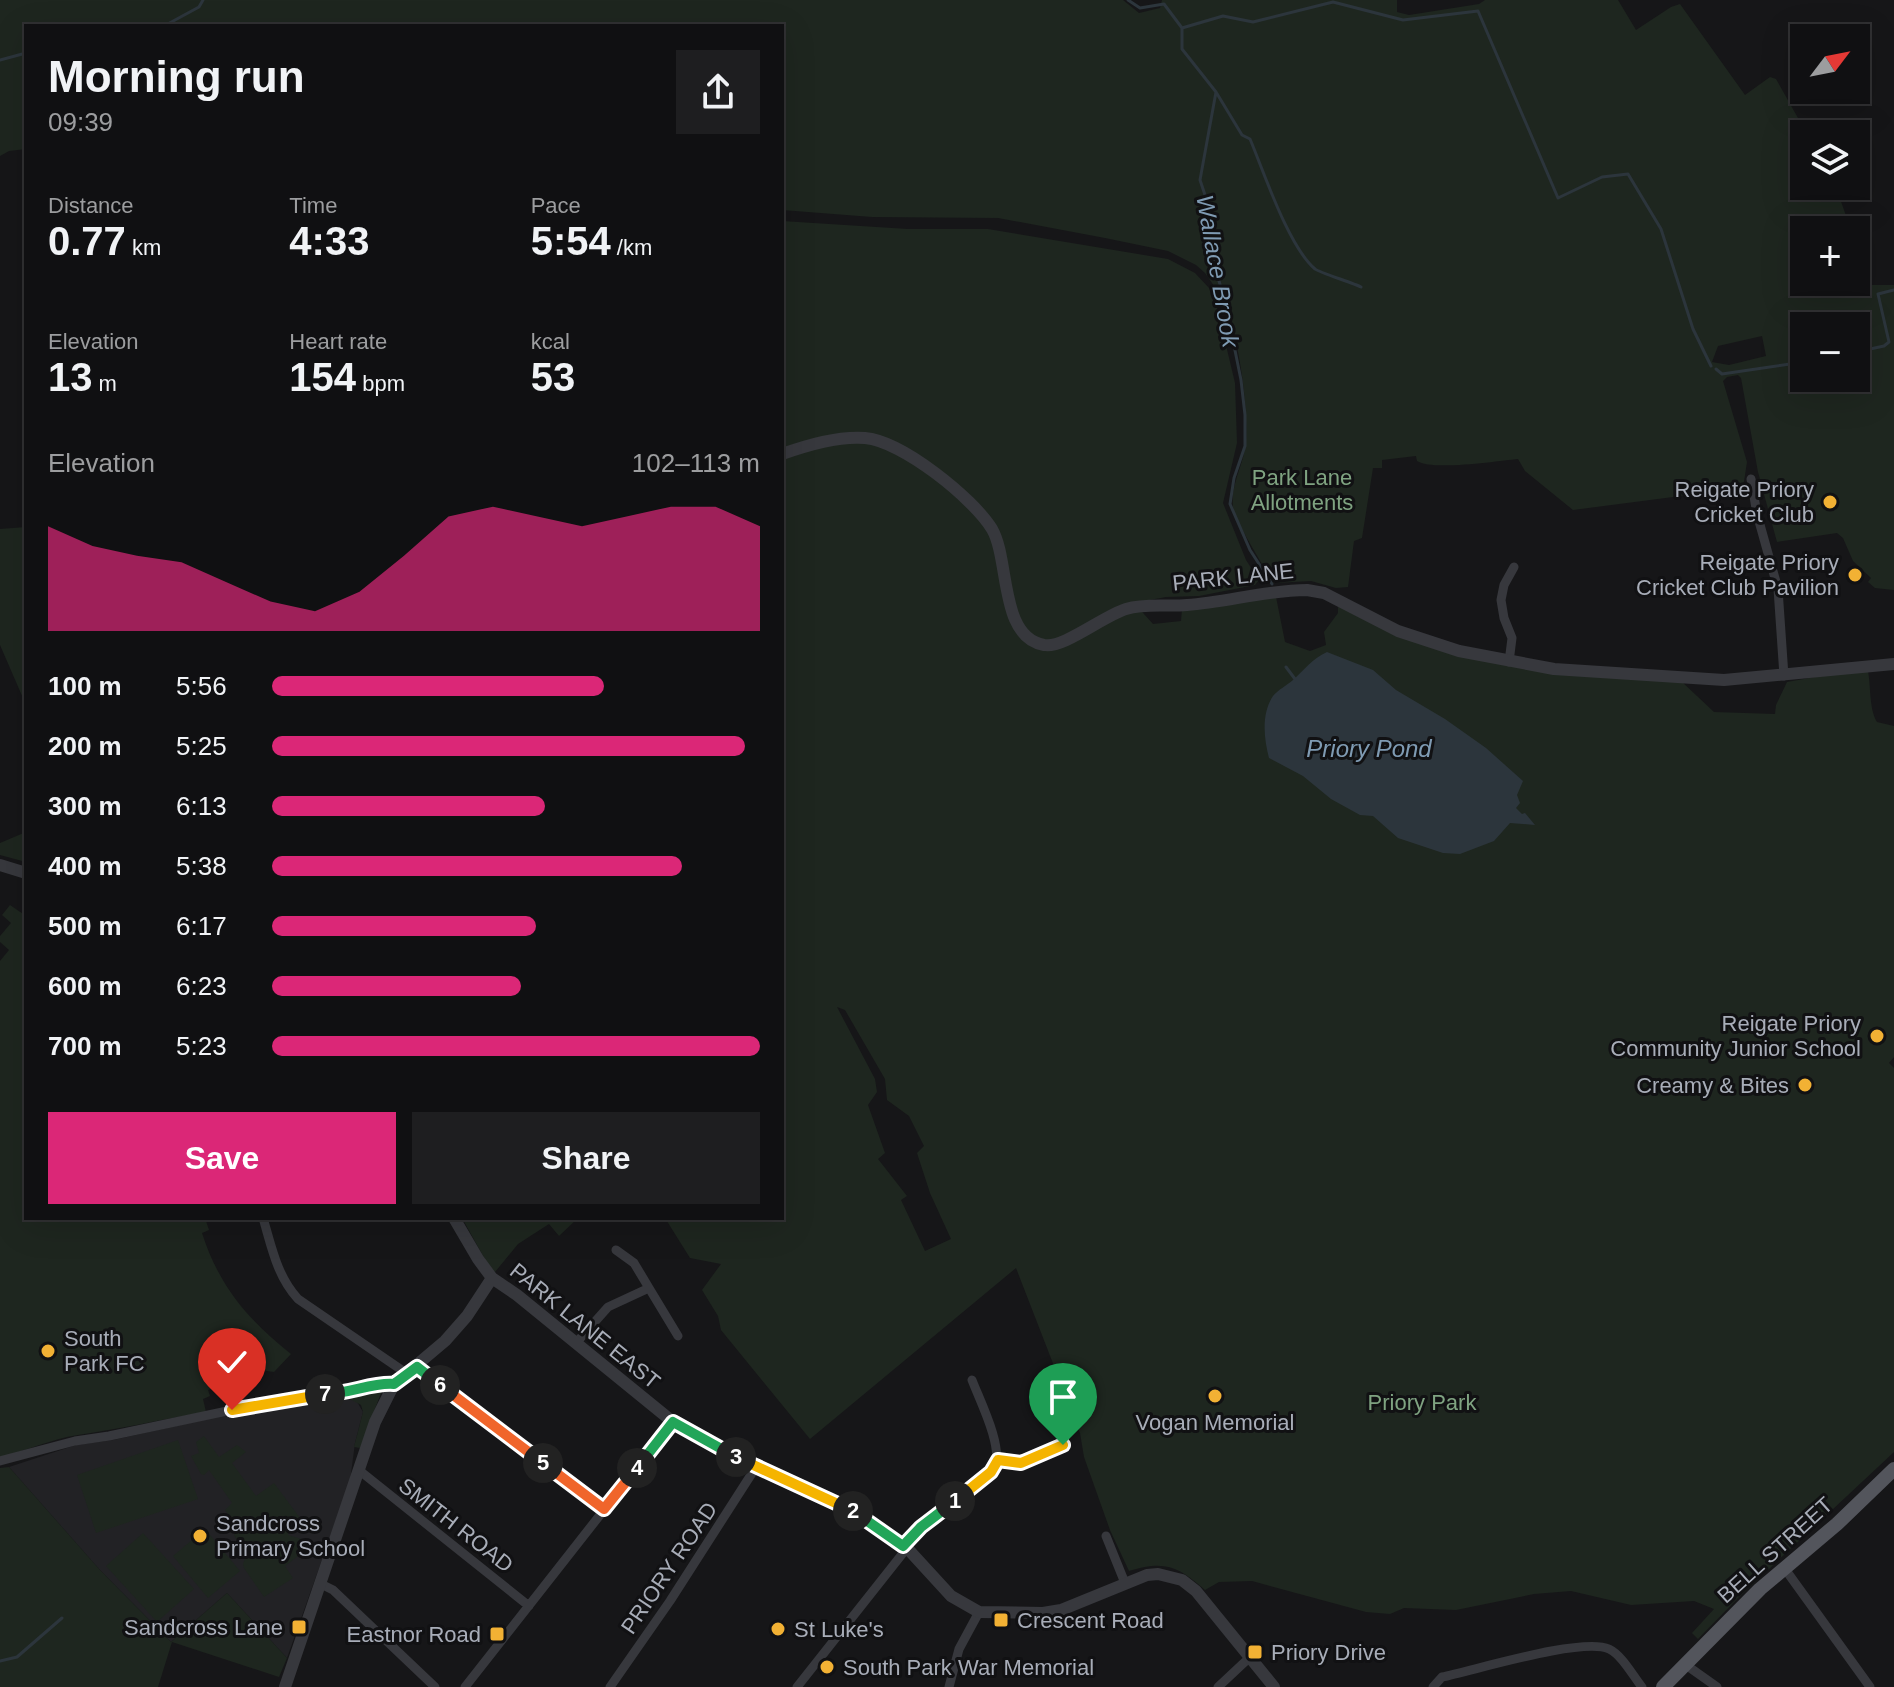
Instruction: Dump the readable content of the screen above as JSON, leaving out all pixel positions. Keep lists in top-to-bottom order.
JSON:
{
  "streets": {
    "main road": ["BELL STREET"],
    "street": [
      "PARK LANE",
      "PARK LANE EAST",
      "SMITH ROAD",
      "PRIORY ROAD"
    ]
  },
  "crossings": [
    ["PARK LANE EAST", "PRIORY ROAD"]
  ],
  "water": ["Wallace Brook", "Priory Pond"],
  "parks": ["Park Lane Allotments", "Priory Park"],
  "places": {
    "other": [
      "Reigate Priory Cricket Club",
      "Reigate Priory Cricket Club Pavilion",
      "Reigate Priory Community Junior School",
      "Creamy & Bites",
      "South Park FC",
      "Vogan Memorial",
      "Sandcross Primary School",
      "St Luke's",
      "South Park War Memorial"
    ],
    "transit": [
      "Crescent Road",
      "Sandcross Lane",
      "Eastnor Road",
      "Priory Drive"
    ]
  },
  "north": "top right",
  "page": {
    "map_buttons": ["+", "−"],
    "heading": ["Morning run", "09:39"],
    "stats": [
      ["Distance", "0.77 km"],
      ["Time", "4:33"],
      ["Pace", "5:54 /km"],
      ["Elevation", "13 m"],
      ["Heart rate", "154 bpm"],
      ["kcal", "53"]
    ],
    "chart": ["Elevation", "102–113 m"],
    "list": [
      {
        "name": "100 m",
        "note": "5:56"
      },
      {
        "name": "200 m",
        "note": "5:25"
      },
      {
        "name": "300 m",
        "note": "6:13"
      },
      {
        "name": "400 m",
        "note": "5:38"
      },
      {
        "name": "500 m",
        "note": "6:17"
      },
      {
        "name": "600 m",
        "note": "6:23"
      },
      {
        "name": "700 m",
        "note": "5:23"
      }
    ],
    "buttons": ["Save", "Share"],
    "pins": [
      "6",
      "7",
      "3",
      "5",
      "4",
      "1",
      "2"
    ]
  }
}
